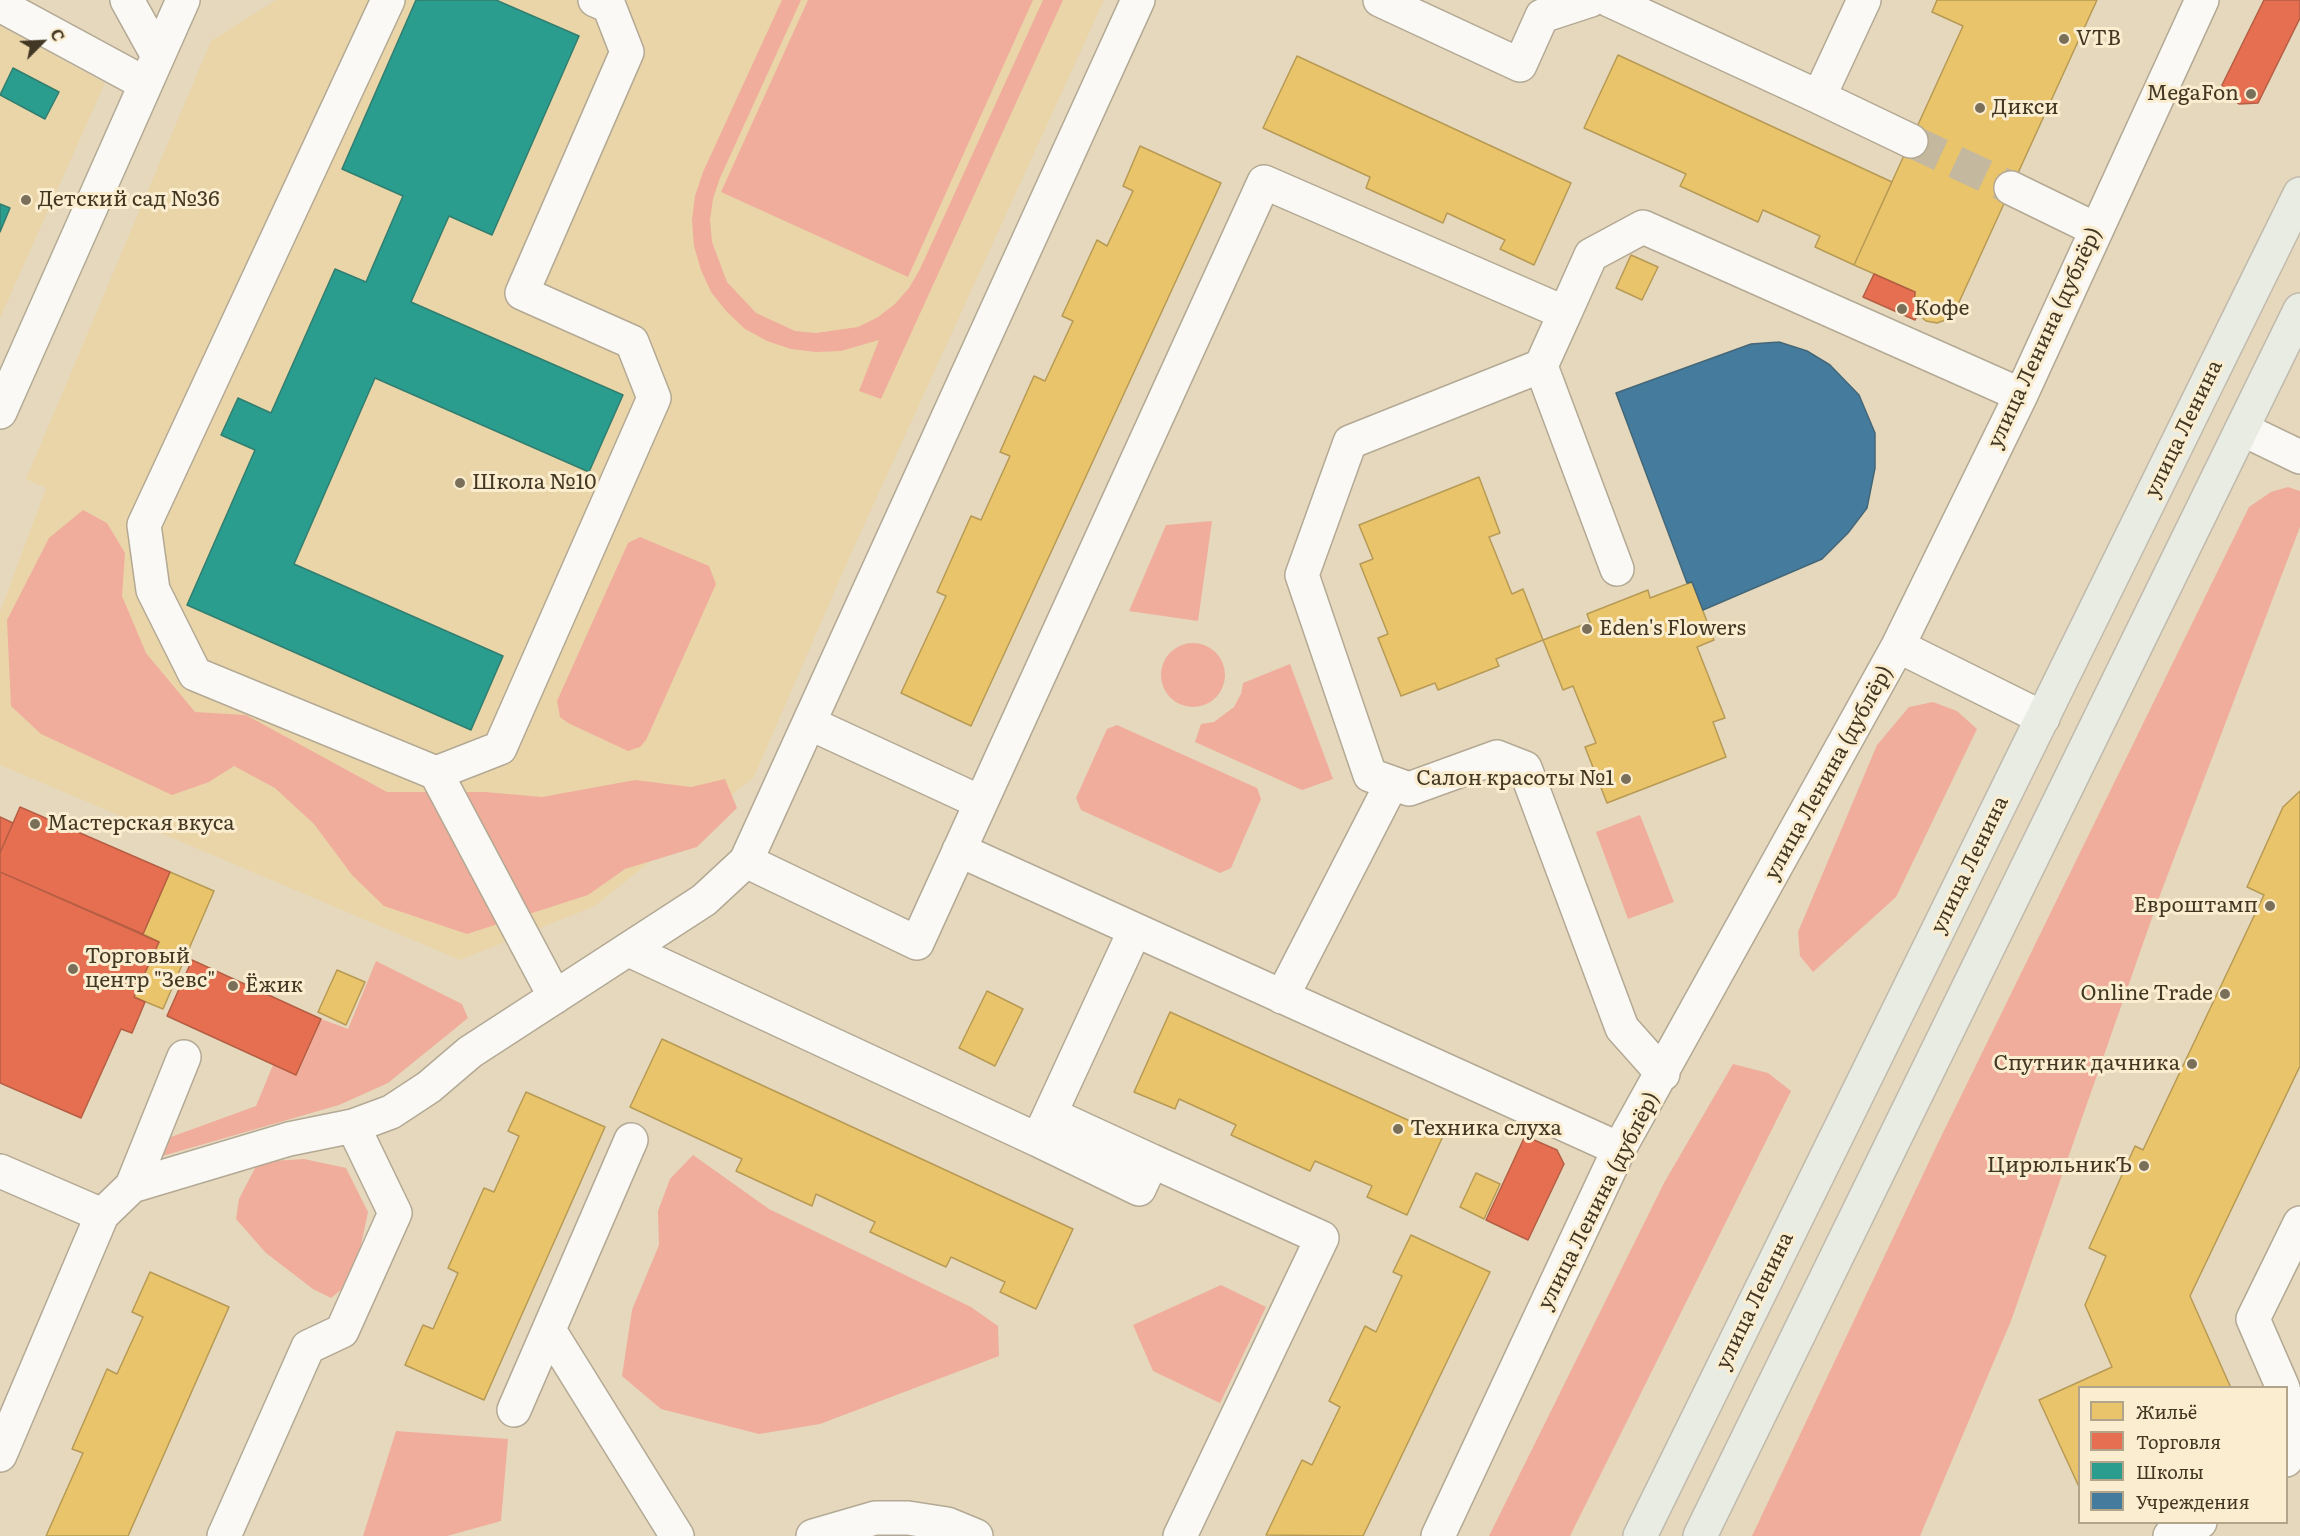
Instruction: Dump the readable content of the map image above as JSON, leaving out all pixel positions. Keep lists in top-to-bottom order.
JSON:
{
  "streets": {
    "main road": ["улица Ленина"],
    "street": ["улица Ленина (дублёр)"]
  },
  "places": [
    "VTB",
    "MegaFon",
    "Дикси",
    "Детский сад №36",
    "Кофе",
    "Школа №10",
    "Eden's Flowers",
    "Салон красоты №1",
    "Мастерская вкуса",
    "Евроштамп",
    "Торговый центр \"Зевс\"",
    "Ёжик",
    "Online Trade",
    "Спутник дачника",
    "Техника слуха",
    "ЦирюльникЪ"
  ],
  "legend": [
    "Жильё",
    "Торговля",
    "Школы",
    "Учреждения"
  ],
  "north": "top right"
}
